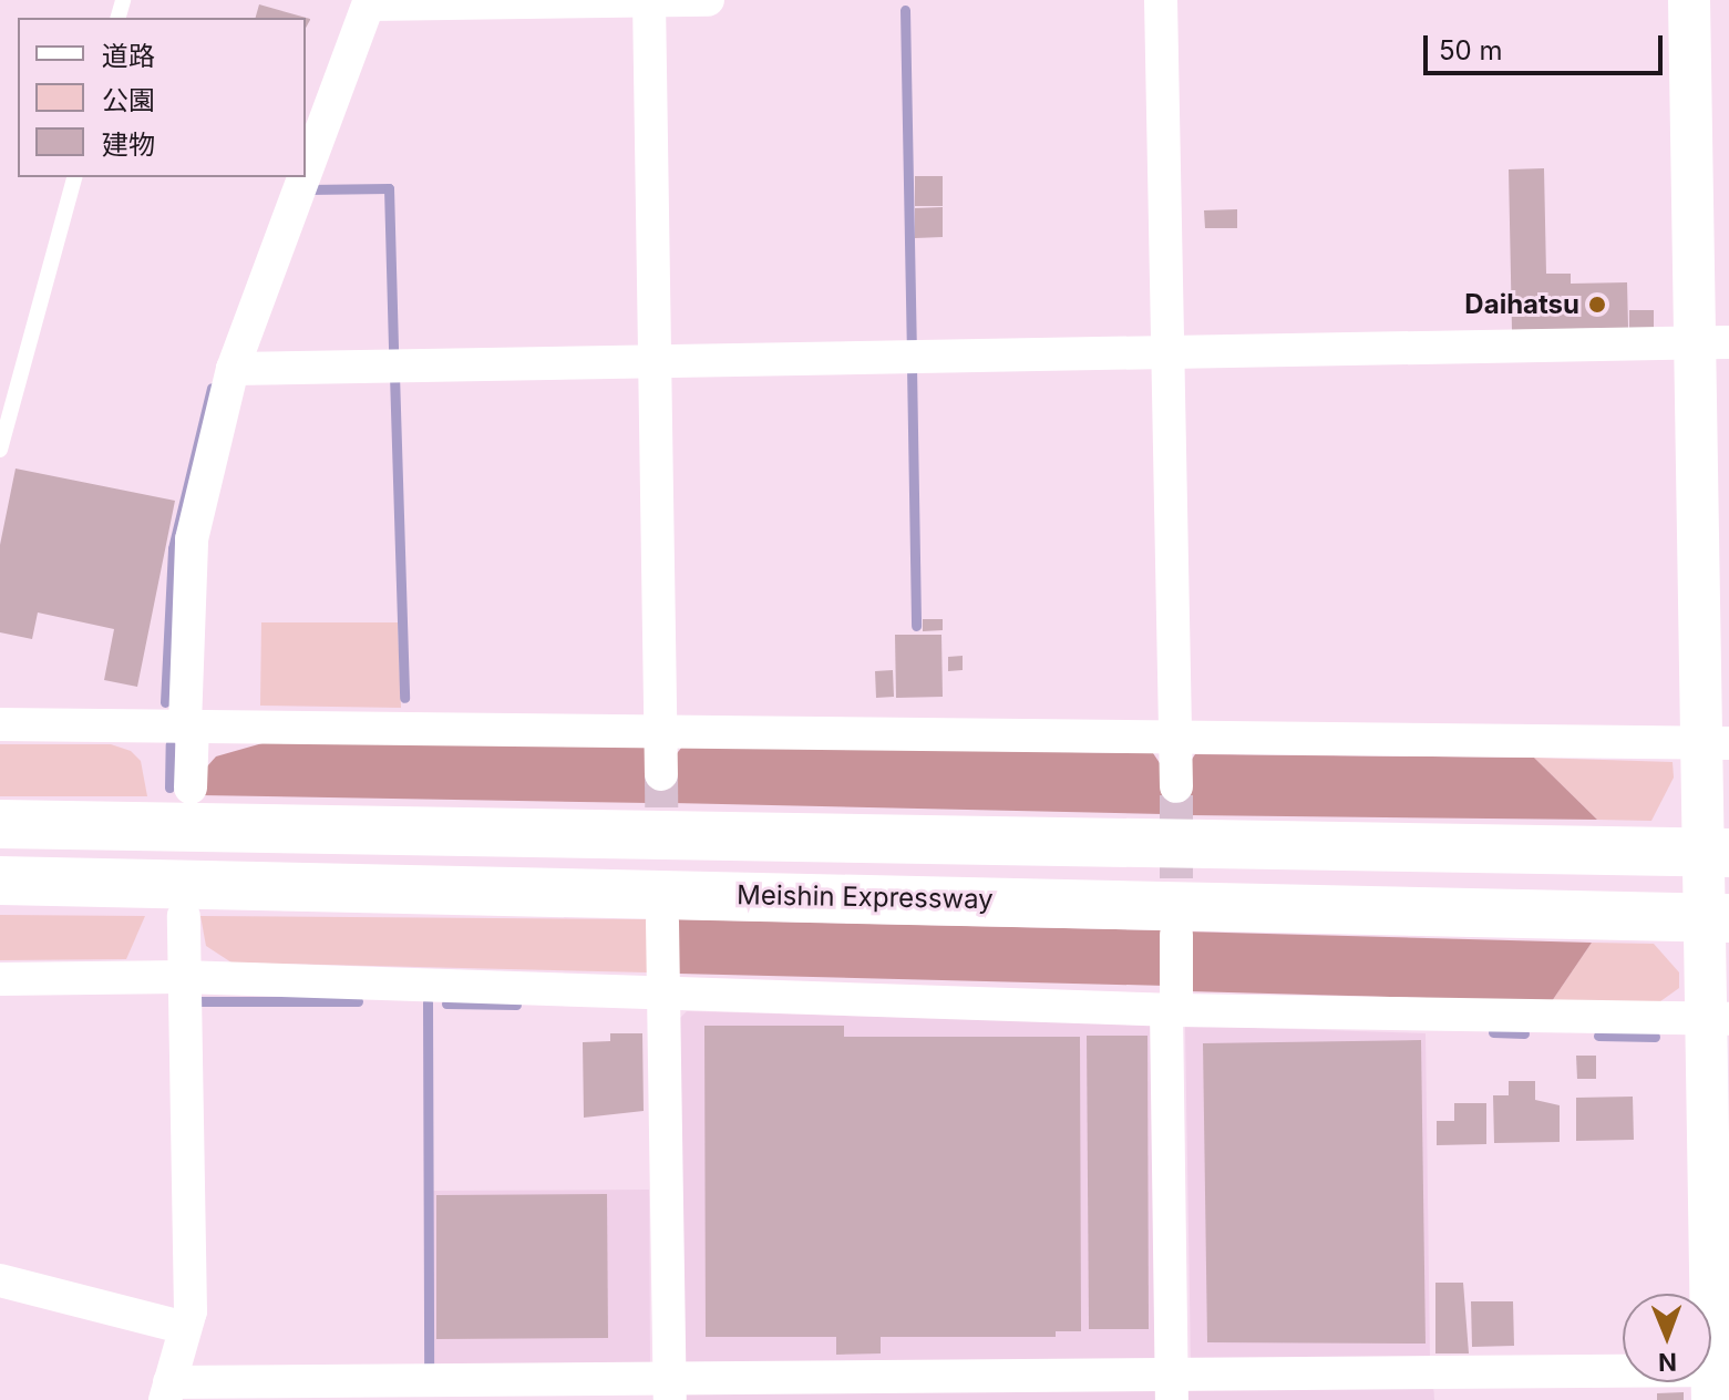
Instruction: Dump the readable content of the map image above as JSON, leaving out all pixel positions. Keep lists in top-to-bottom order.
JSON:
{
  "streets": {
    "highway": ["Meishin Expressway"]
  },
  "places": ["Daihatsu"],
  "legend": ["道路", "公園", "建物"],
  "scale_bar": "50 m",
  "north": "bottom"
}
